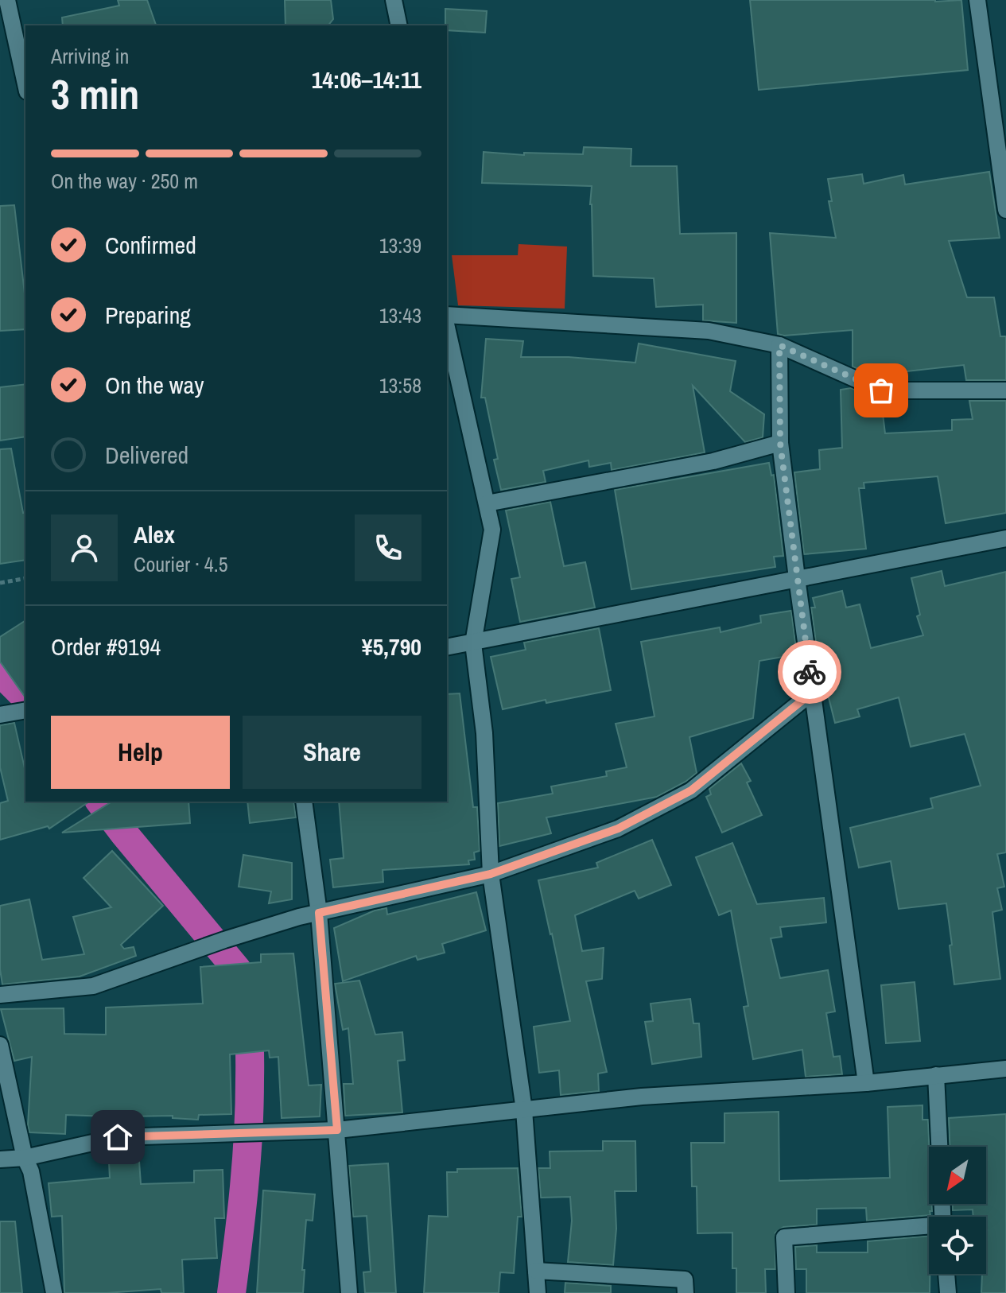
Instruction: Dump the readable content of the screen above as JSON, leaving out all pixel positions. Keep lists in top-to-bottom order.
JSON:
{
  "north": "bottom left",
  "page": {
    "heading": ["3 min", "Arriving in", "14:06–14:11"],
    "panel": [
      "Alex",
      "Courier · 4.5",
      "Order #9194",
      "¥5,790"
    ],
    "bar": "On the way · 250 m",
    "list": [
      ["Confirmed", "13:39"],
      ["Preparing", "13:43"],
      ["On the way", "13:58"],
      "Delivered"
    ],
    "buttons": ["Help", "Share"]
  }
}
